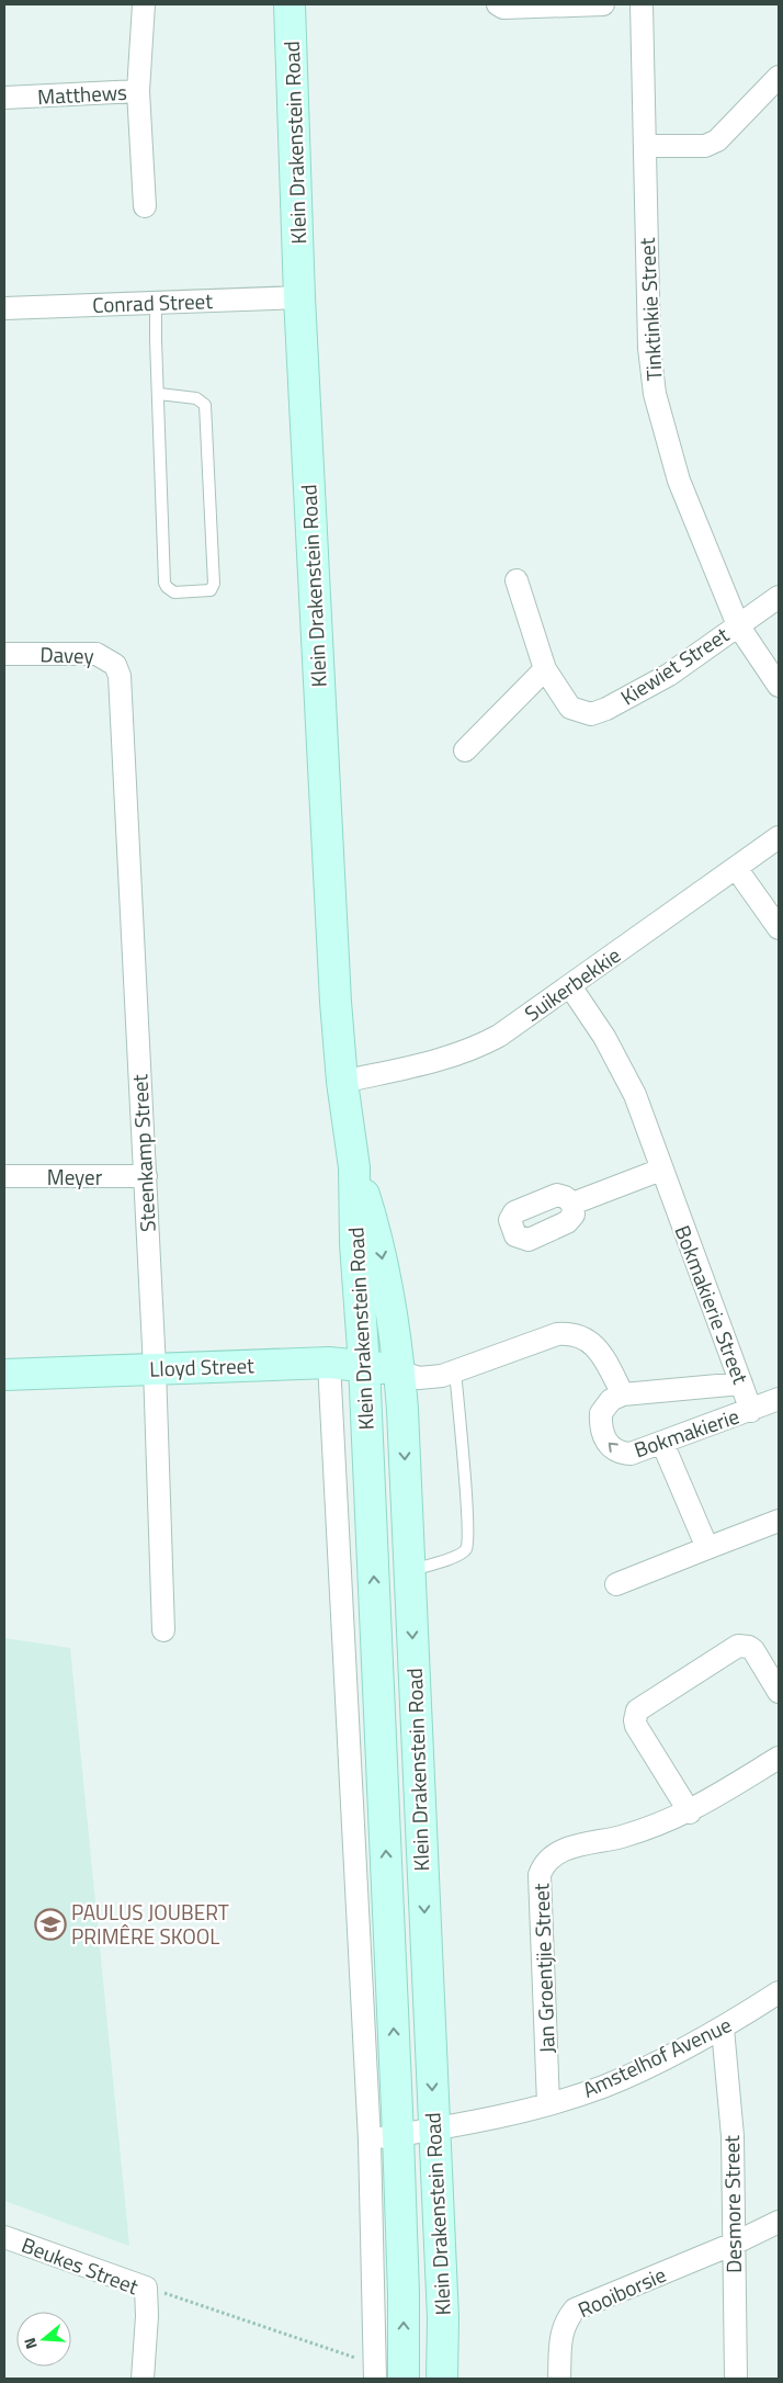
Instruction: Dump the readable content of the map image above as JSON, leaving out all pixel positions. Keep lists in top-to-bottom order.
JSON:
{
  "streets": {
    "main road": ["Klein Drakenstein Road", "Lloyd Street"],
    "street": [
      "Matthews",
      "Conrad Street",
      "Tinktinkie Street",
      "Davey",
      "Kiewiet Street",
      "Suikerbekkie",
      "Steenkamp Street",
      "Meyer",
      "Bokmakierie Street",
      "Bokmakierie",
      "Jan Groentjie Street",
      "Amstelhof Avenue",
      "Desmore Street",
      "Beukes Street",
      "Rooiborsie"
    ]
  },
  "crossings": [
    ["Klein Drakenstein Road", "Conrad Street"],
    ["Klein Drakenstein Road", "Suikerbekkie"],
    ["Klein Drakenstein Road", "Lloyd Street"],
    ["Klein Drakenstein Road", "Amstelhof Avenue"],
    ["Tinktinkie Street", "Kiewiet Street"],
    ["Davey", "Steenkamp Street"],
    ["Suikerbekkie", "Bokmakierie Street"],
    ["Steenkamp Street", "Meyer"],
    ["Steenkamp Street", "Lloyd Street"],
    ["Bokmakierie Street", "Bokmakierie"],
    ["Jan Groentjie Street", "Amstelhof Avenue"],
    ["Amstelhof Avenue", "Desmore Street"],
    ["Desmore Street", "Rooiborsie"]
  ],
  "places": {
    "school or university": ["PAULUS JOUBERT PRIMÊRE SKOOL"]
  },
  "north": "left"
}
